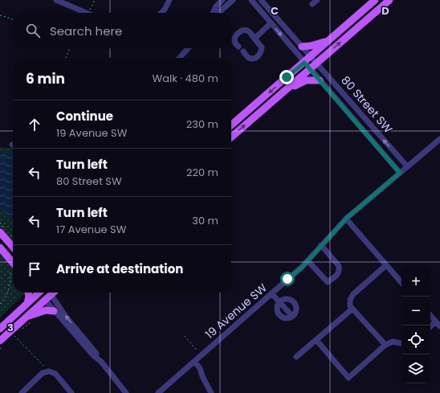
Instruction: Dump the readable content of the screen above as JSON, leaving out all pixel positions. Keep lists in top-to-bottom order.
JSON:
{
  "streets": {
    "street": ["80 Street SW", "19 Avenue SW"]
  },
  "crossings": [
    ["80 Street SW", "19 Avenue SW"]
  ],
  "page": {
    "search": "Search here",
    "heading": ["6 min", "Walk · 480 m"],
    "list": [
      ["Continue", "19 Avenue SW", "230 m"],
      ["Turn left", "80 Street SW", "220 m"],
      ["Turn left", "17 Avenue SW", "30 m"],
      "Arrive at destination"
    ],
    "map_buttons": ["+", "−"]
  },
  "grid": {
    "columns": ["C", "D"],
    "rows": ["3"]
  }
}
